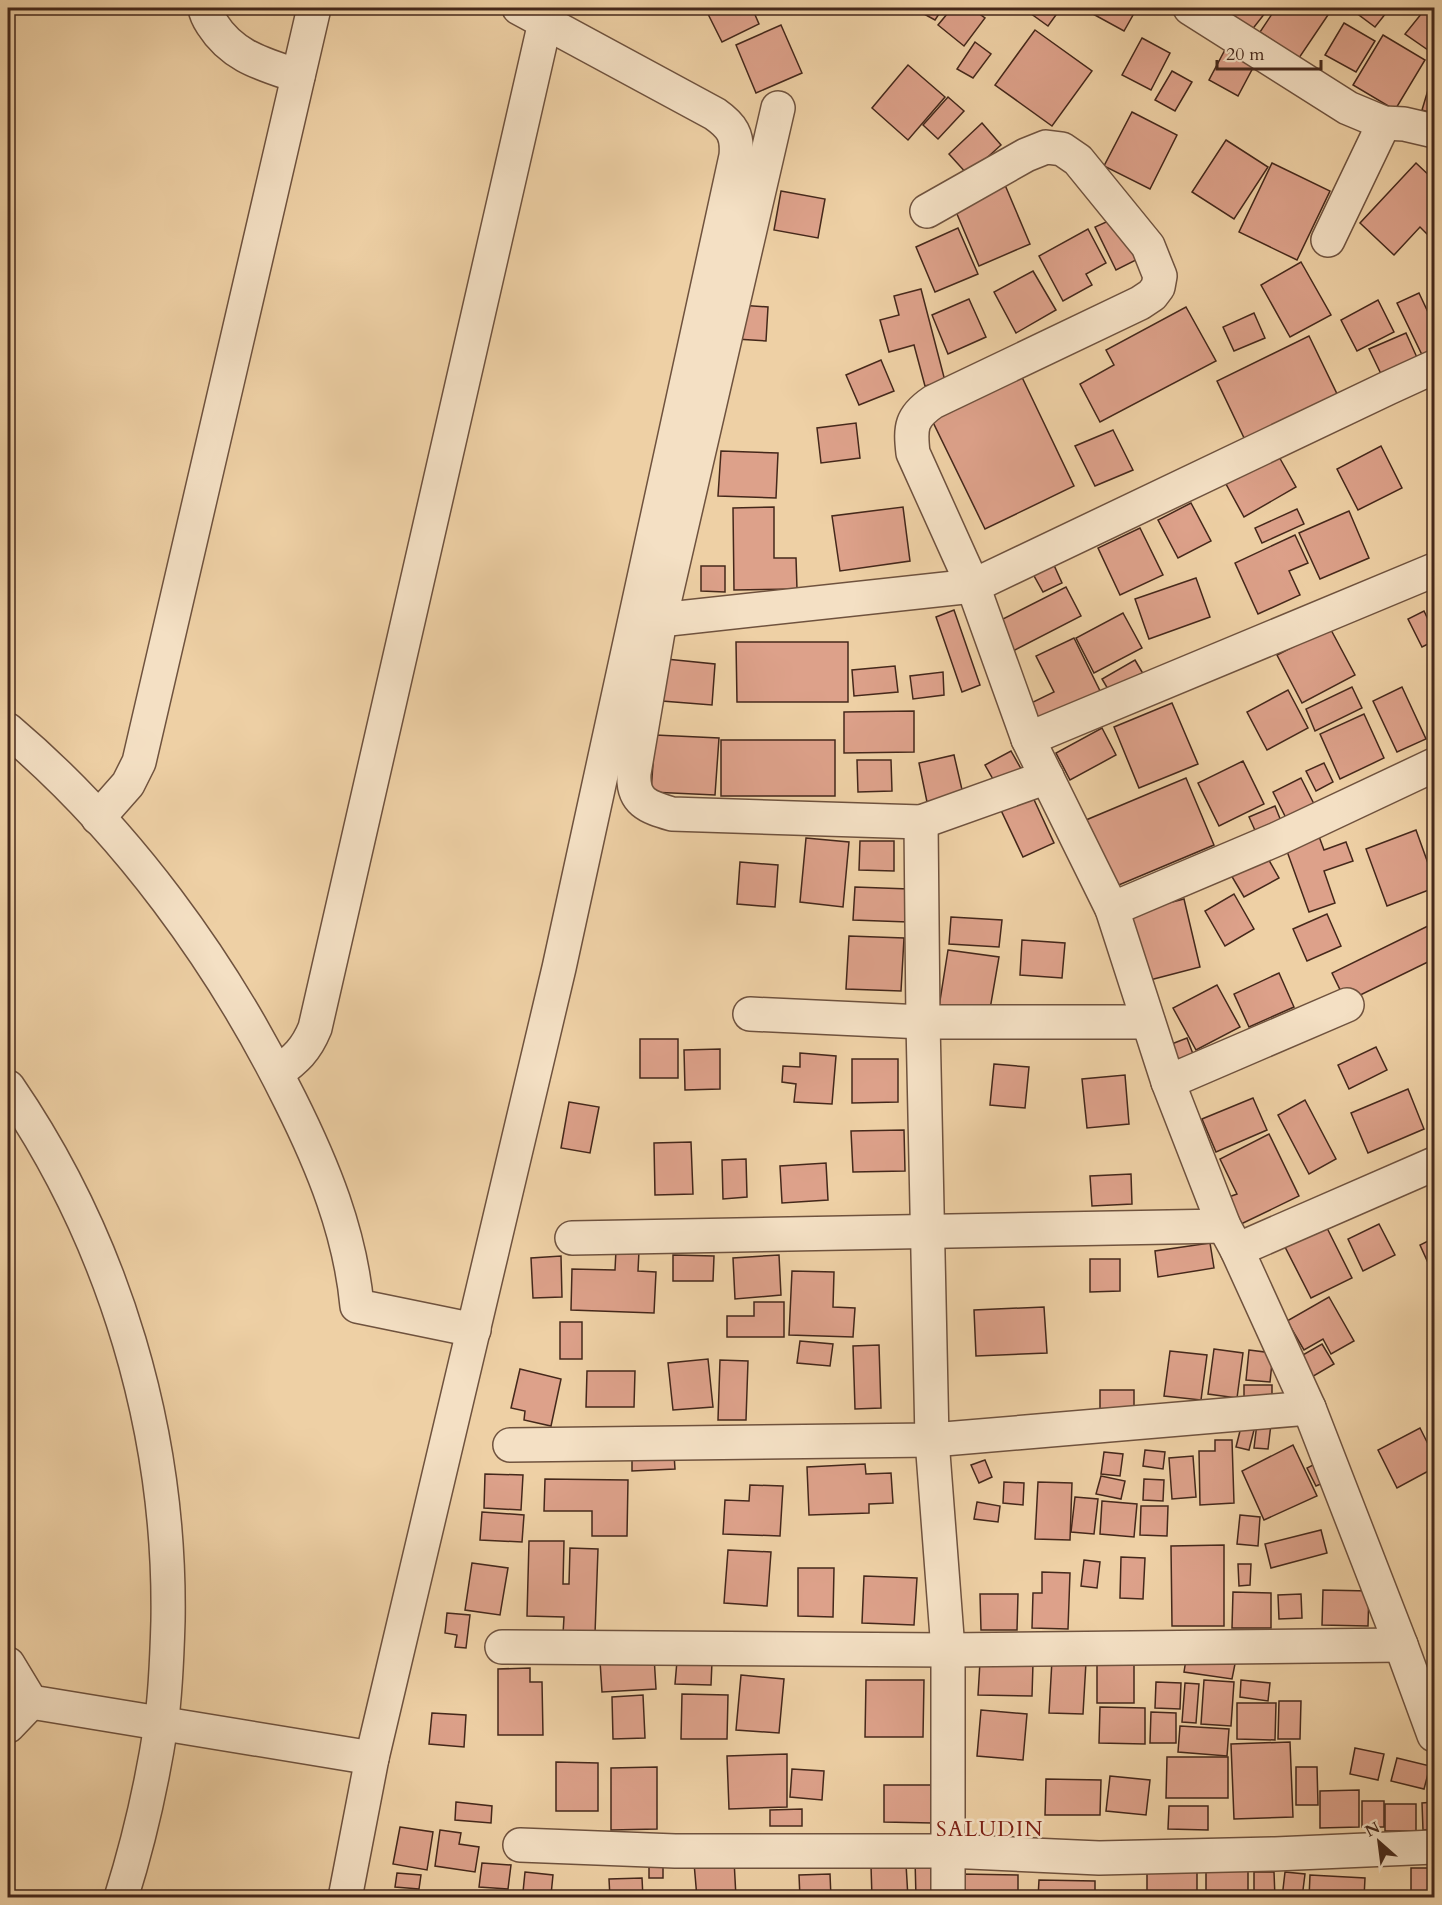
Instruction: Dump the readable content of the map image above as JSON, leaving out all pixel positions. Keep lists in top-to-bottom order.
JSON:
{
  "districts": ["SALUDIN"],
  "scale_bar": "20 m",
  "north": "top left"
}
